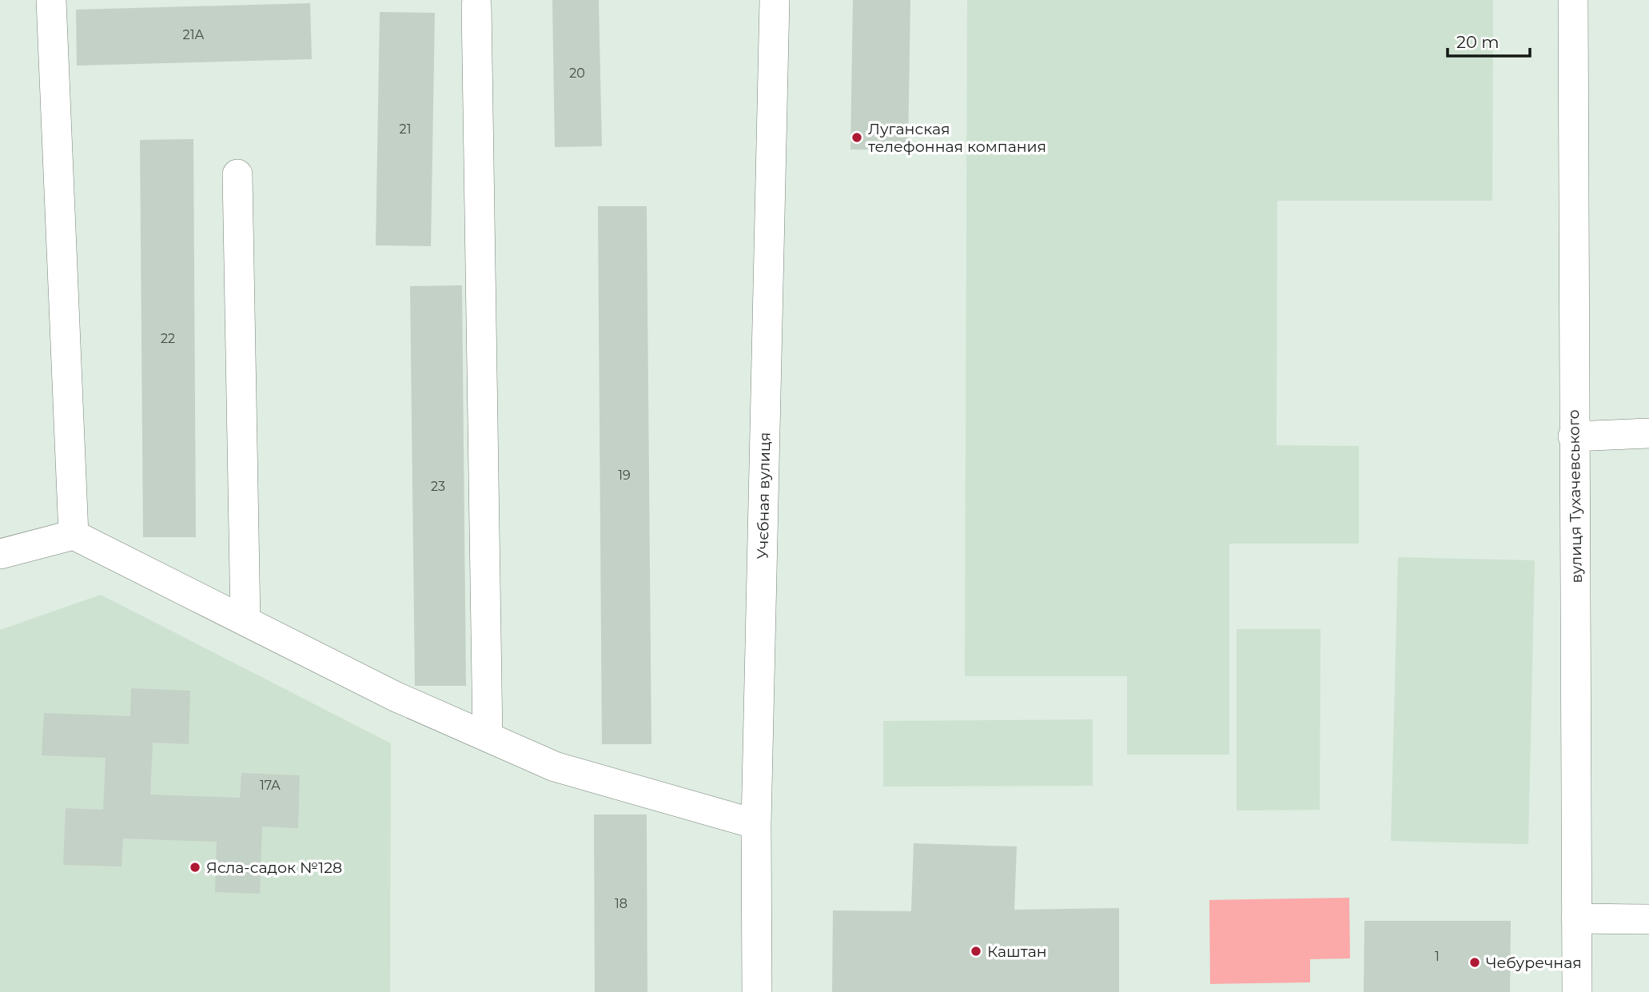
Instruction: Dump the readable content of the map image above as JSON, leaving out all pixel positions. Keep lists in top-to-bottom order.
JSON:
{
  "streets": {
    "street": ["Учєбная вулиця", "вулиця Тухачевського"]
  },
  "places": [
    "Луганская телефонная компания",
    "Ясла-садок №128",
    "Каштан",
    "Чебуречная"
  ],
  "house_numbers": [
    "21А",
    "20",
    "21",
    "22",
    "19",
    "23",
    "17А",
    "18",
    "1"
  ],
  "scale_bar": "20 m"
}
